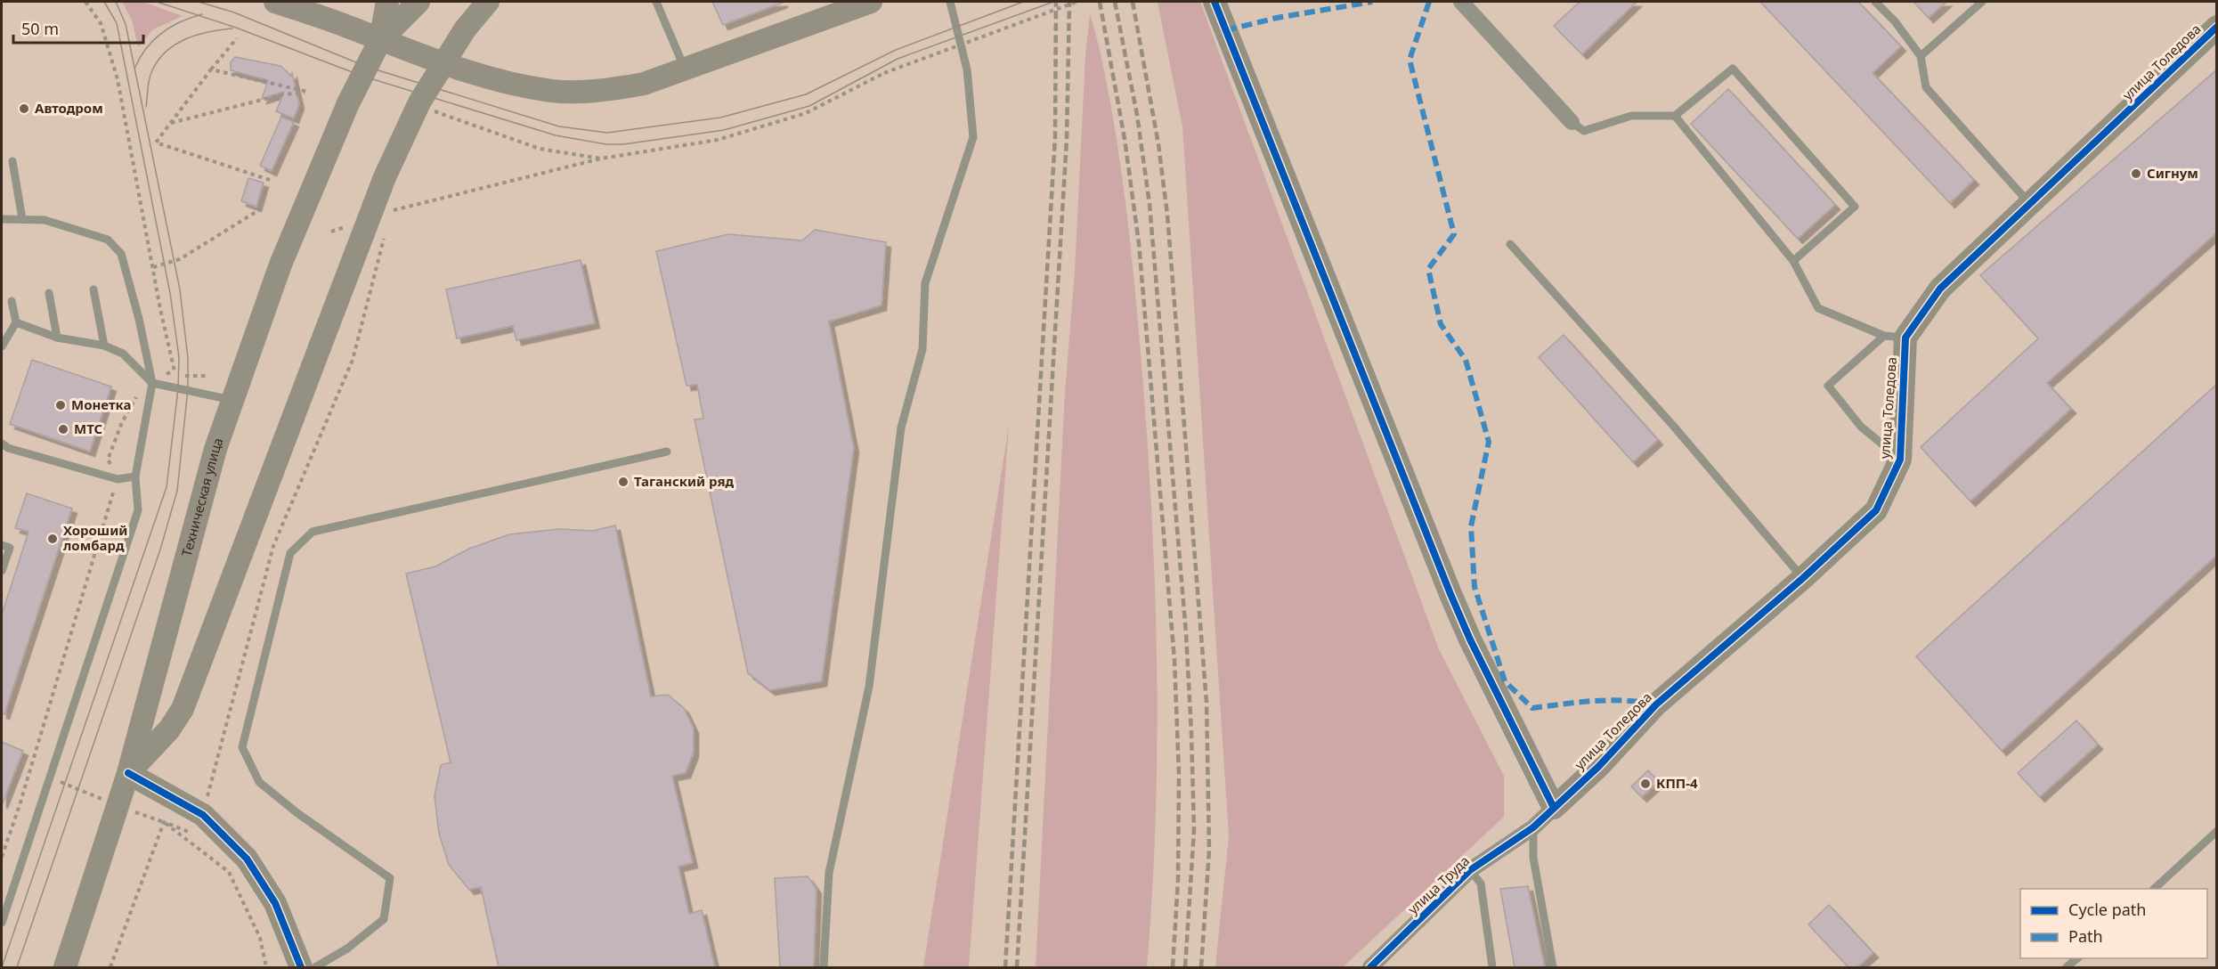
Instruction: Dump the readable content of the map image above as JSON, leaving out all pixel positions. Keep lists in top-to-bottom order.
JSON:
{
  "streets": {
    "main road": ["улица Толедова", "Техническая улица"],
    "street": ["улица Труда"]
  },
  "crossings": [
    ["улица Толедова", "улица Труда"]
  ],
  "places": [
    "Автодром",
    "Сигнум",
    "Монетка",
    "МТС",
    "Таганский ряд",
    "Хороший ломбард",
    "КПП-4"
  ],
  "legend": ["Cycle path", "Path"],
  "scale_bar": "50 m"
}
